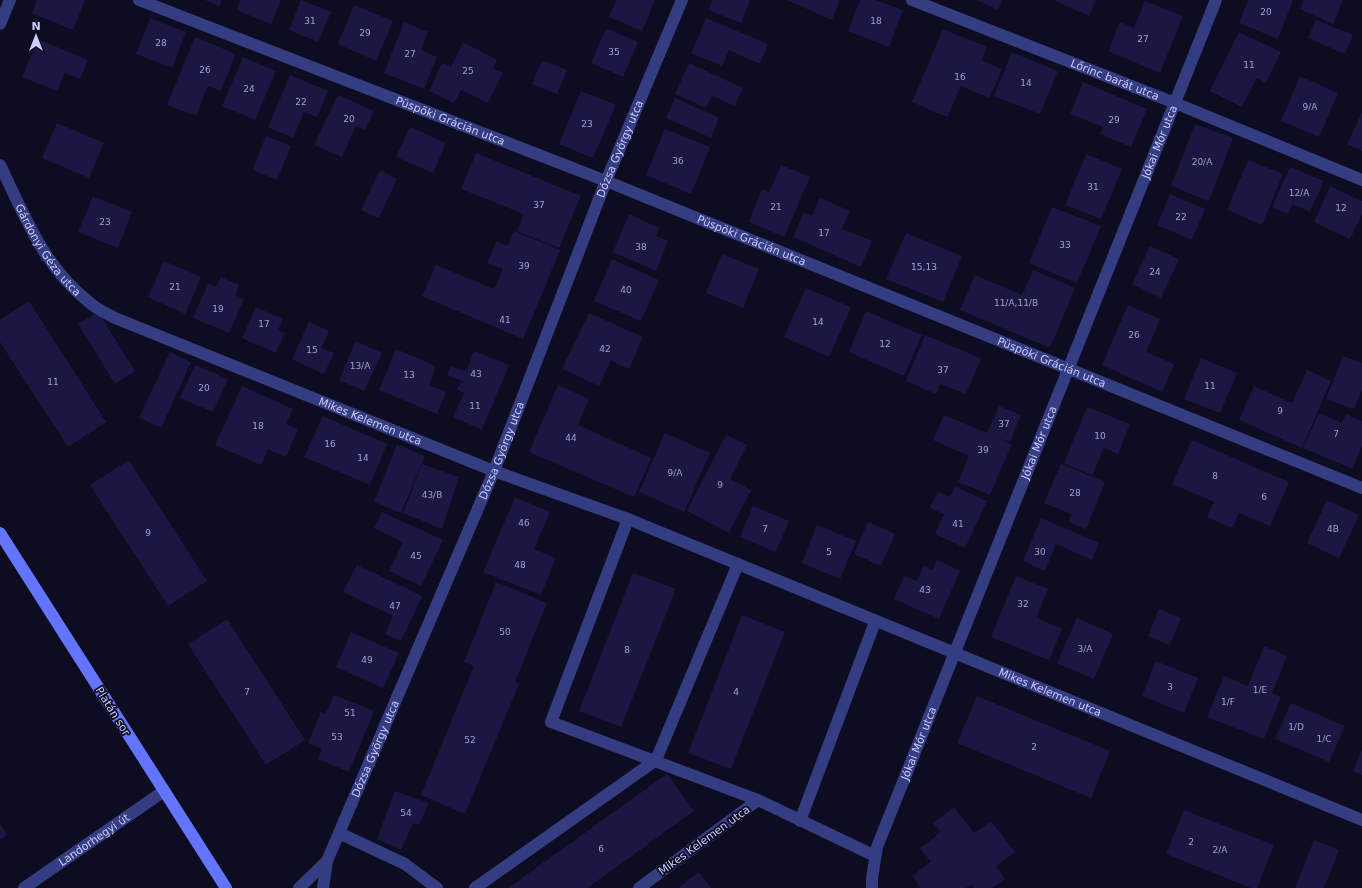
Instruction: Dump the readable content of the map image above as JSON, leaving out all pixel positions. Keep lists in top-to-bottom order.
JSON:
{
  "streets": {
    "street": [
      "Lőrinc barát utca",
      "Püspöki Grácián utca",
      "Jókai Mór utca",
      "Dózsa György utca",
      "Gárdonyi Géza utca",
      "Mikes Kelemen utca",
      "Platán sor",
      "Landorhegyi út"
    ]
  },
  "crossings": [
    ["Lőrinc barát utca", "Jókai Mór utca"],
    ["Püspöki Grácián utca", "Jókai Mór utca"],
    ["Püspöki Grácián utca", "Dózsa György utca"],
    ["Jókai Mór utca", "Mikes Kelemen utca"],
    ["Dózsa György utca", "Mikes Kelemen utca"],
    ["Gárdonyi Géza utca", "Mikes Kelemen utca"],
    ["Platán sor", "Landorhegyi út"]
  ],
  "house_numbers": [
    "20",
    "31",
    "18",
    "29",
    "27",
    "28",
    "35",
    "27",
    "11",
    "26",
    "25",
    "16",
    "14",
    "24",
    "22",
    "9/A",
    "20",
    "29",
    "23",
    "36",
    "20/A",
    "31",
    "12/A",
    "37",
    "21",
    "12",
    "22",
    "23",
    "17",
    "33",
    "38",
    "39",
    "15,13",
    "24",
    "21",
    "40",
    "11/A,11/B",
    "19",
    "41",
    "14",
    "17",
    "26",
    "12",
    "42",
    "15",
    "13/A",
    "37",
    "43",
    "13",
    "11",
    "11",
    "20",
    "11",
    "9",
    "37",
    "18",
    "7",
    "10",
    "44",
    "16",
    "39",
    "14",
    "9/A",
    "8",
    "9",
    "28",
    "43/B",
    "6",
    "46",
    "41",
    "7",
    "4B",
    "9",
    "5",
    "30",
    "45",
    "48",
    "43",
    "32",
    "47",
    "50",
    "3/A",
    "8",
    "49",
    "3",
    "1/E",
    "7",
    "4",
    "1/F",
    "51",
    "1/D",
    "53",
    "1/C",
    "52",
    "2",
    "54",
    "2",
    "6",
    "2/A"
  ],
  "north": "top"
}
